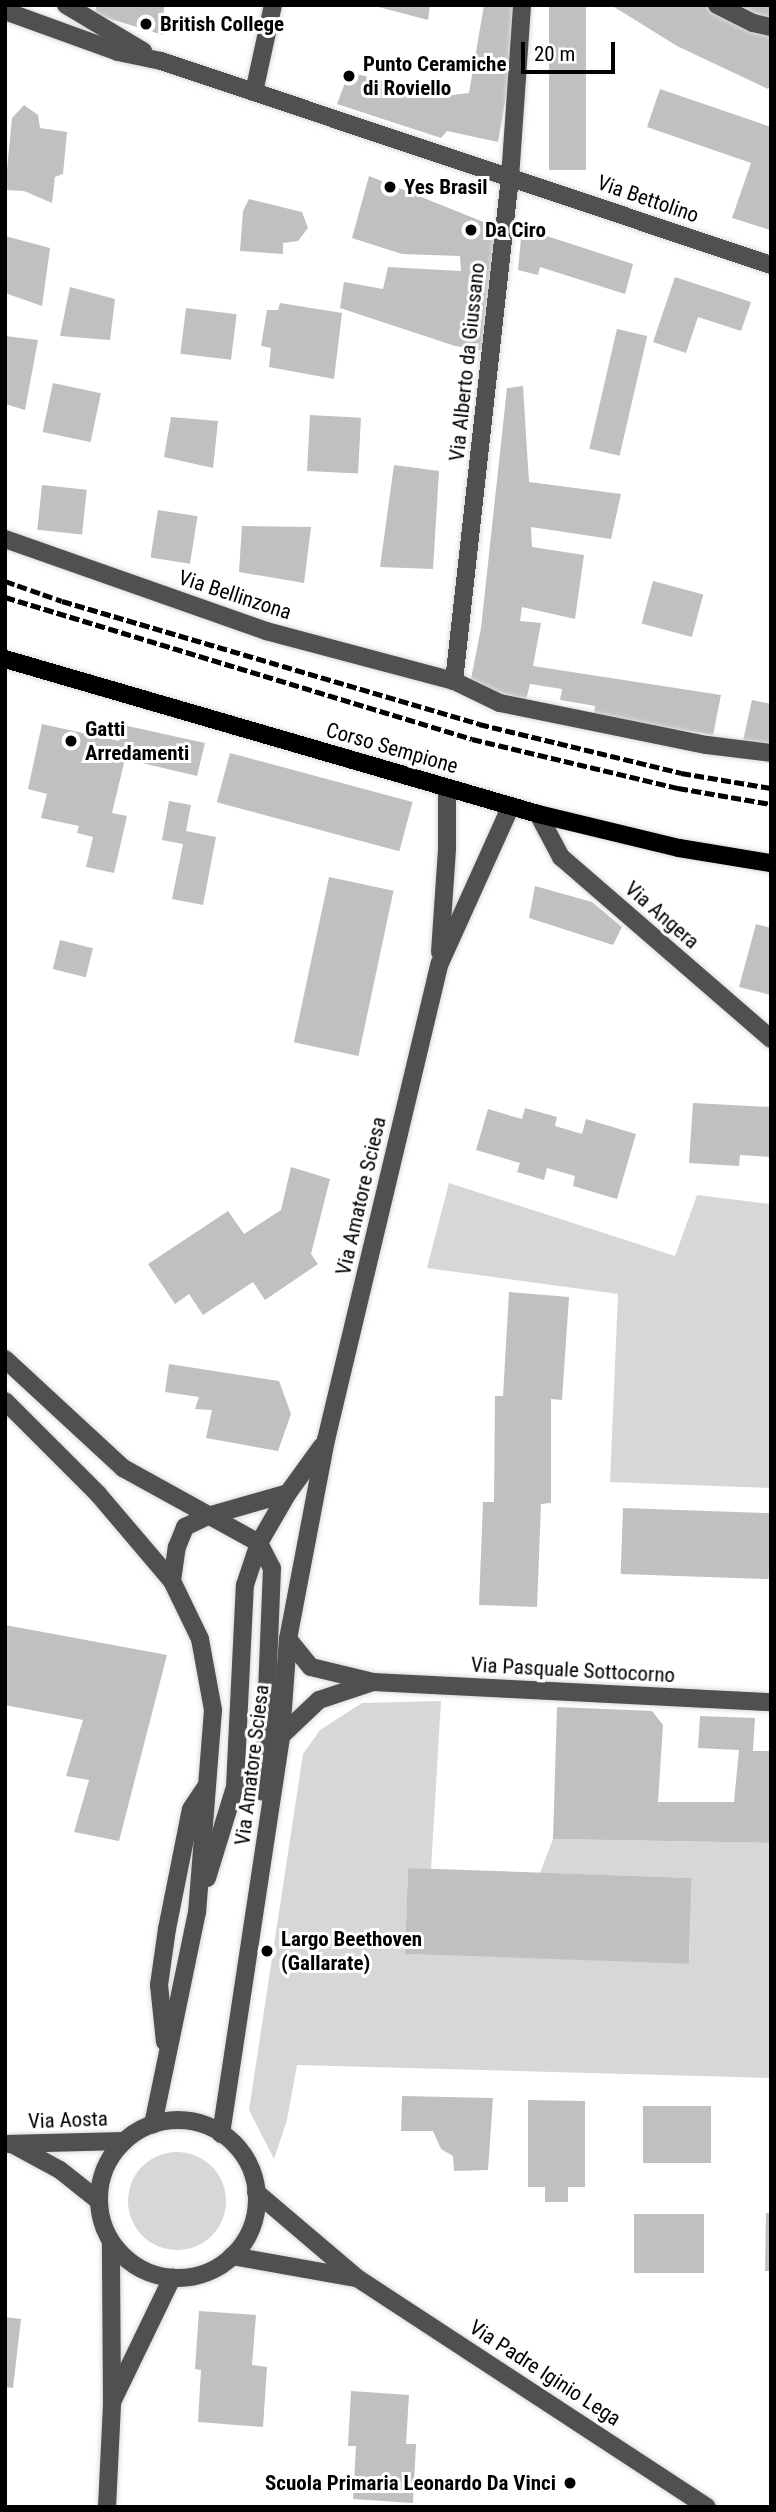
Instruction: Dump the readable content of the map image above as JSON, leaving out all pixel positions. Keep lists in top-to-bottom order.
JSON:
{
  "streets": {
    "main road": ["Corso Sempione"],
    "street": [
      "Via Bettolino",
      "Via Alberto da Giussano",
      "Via Bellinzona",
      "Via Angera",
      "Via Amatore Sciesa",
      "Via Pasquale Sottocorno",
      "Via Aosta",
      "Via Padre Iginio Lega"
    ]
  },
  "crossings": [
    ["Via Bettolino", "Via Alberto da Giussano"],
    ["Via Alberto da Giussano", "Via Bellinzona"],
    ["Corso Sempione", "Via Angera"],
    ["Corso Sempione", "Via Amatore Sciesa"],
    ["Via Amatore Sciesa", "Via Pasquale Sottocorno"],
    ["Via Amatore Sciesa", "Via Aosta"],
    ["Via Amatore Sciesa", "Via Padre Iginio Lega"],
    ["Via Aosta", "Via Padre Iginio Lega"]
  ],
  "places": [
    "British College",
    "Punto Ceramiche di Roviello",
    "Yes Brasil",
    "Da Ciro",
    "Gatti Arredamenti",
    "Largo Beethoven (Gallarate)",
    "Scuola Primaria Leonardo Da Vinci"
  ],
  "scale_bar": "20 m"
}
